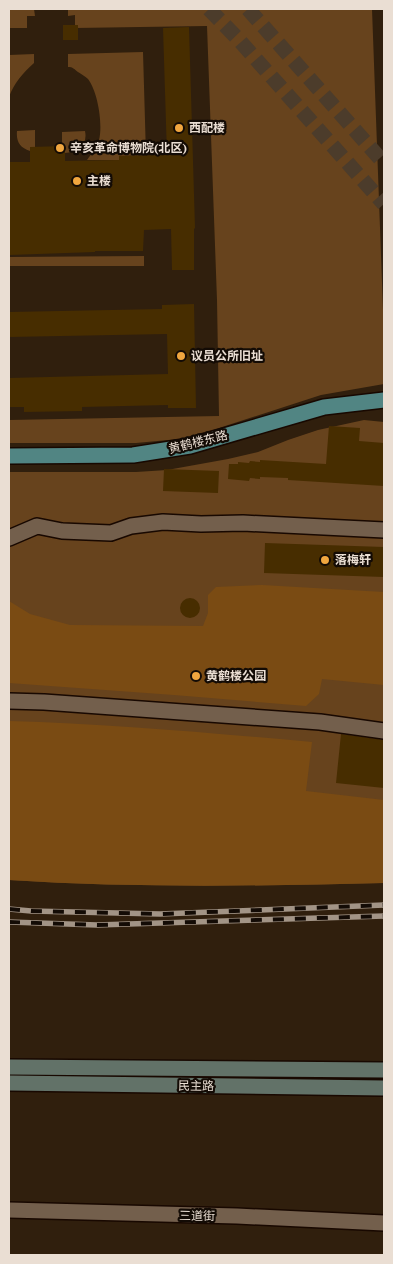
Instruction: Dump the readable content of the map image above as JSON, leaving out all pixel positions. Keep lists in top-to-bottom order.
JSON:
{
  "streets": {
    "main road": ["黄鹤楼东路", "民主路"],
    "street": ["三道街"]
  },
  "places": [
    "西配楼",
    "辛亥革命博物院(北区)",
    "主楼",
    "议员公所旧址",
    "落梅轩",
    "黄鹤楼公园"
  ]
}
